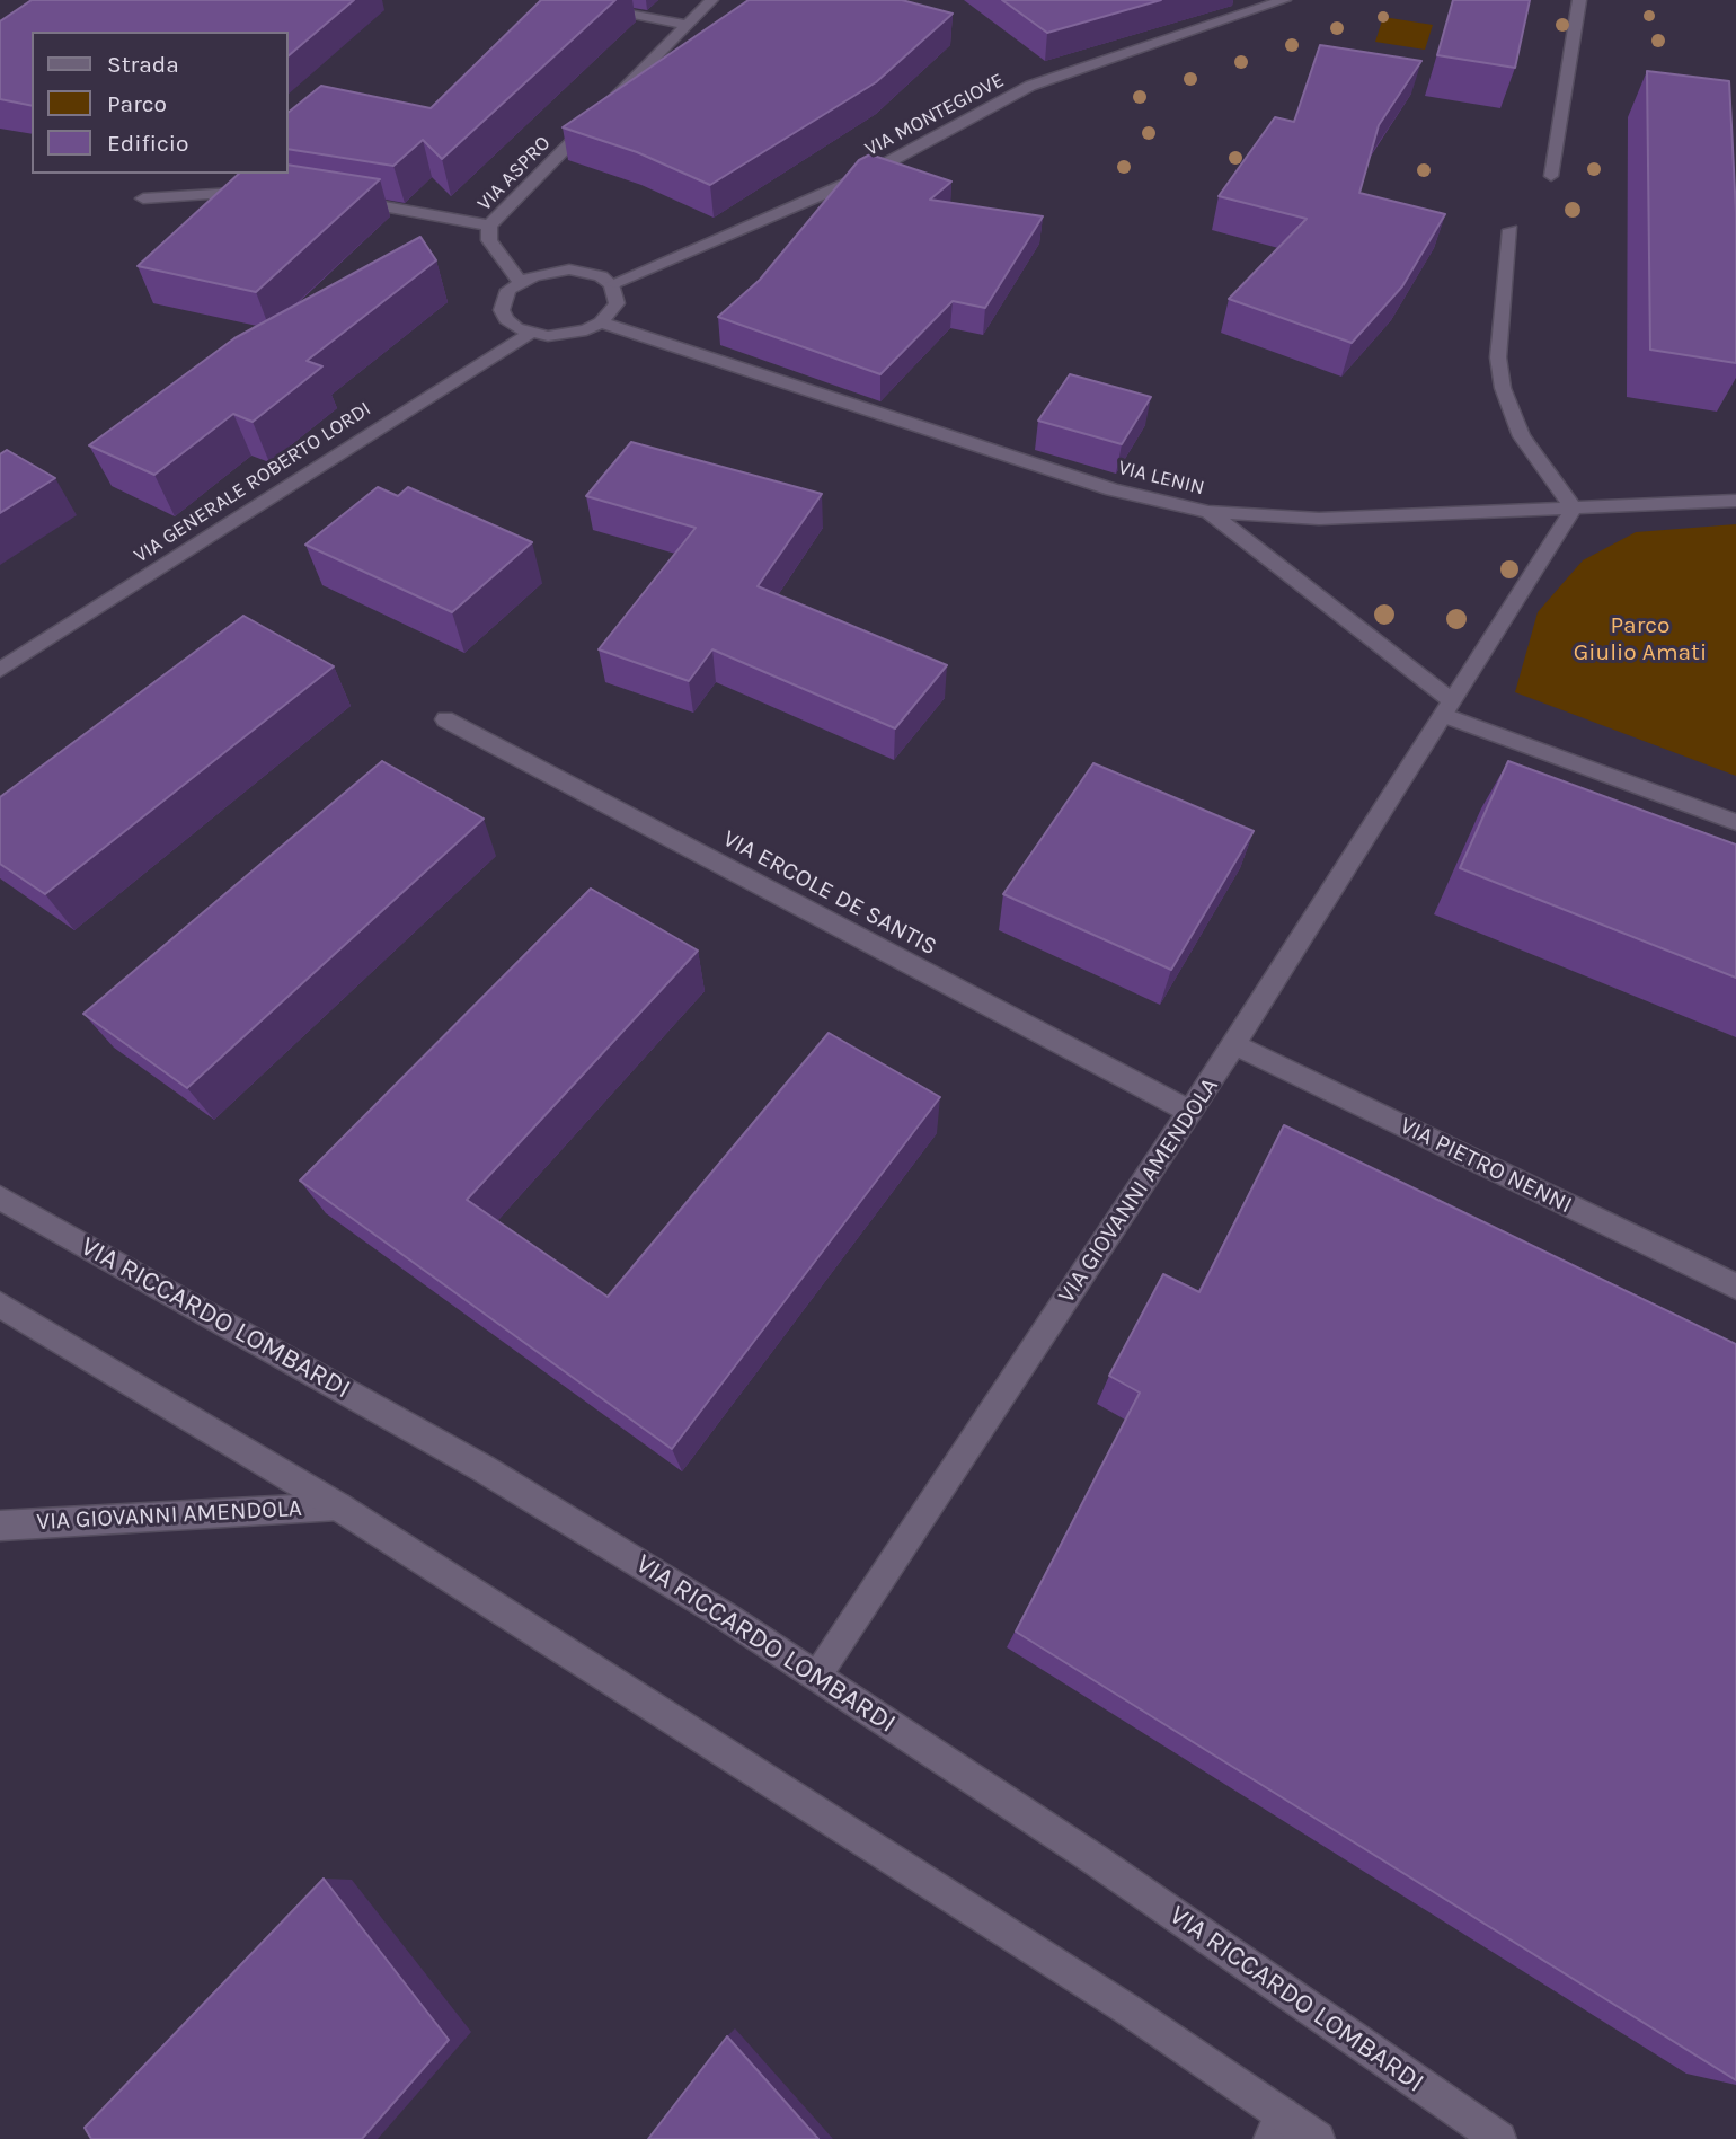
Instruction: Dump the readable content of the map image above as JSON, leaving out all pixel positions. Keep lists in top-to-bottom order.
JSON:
{
  "streets": {
    "street": [
      "VIA MONTEGIOVE",
      "VIA ASPRO",
      "VIA LENIN",
      "VIA GENERALE ROBERTO LORDI",
      "VIA ERCOLE DE SANTIS",
      "VIA PIETRO NENNI",
      "VIA GIOVANNI AMENDOLA",
      "VIA RICCARDO LOMBARDI"
    ]
  },
  "crossings": [
    ["VIA MONTEGIOVE", "VIA ASPRO"],
    ["VIA MONTEGIOVE", "VIA LENIN"],
    ["VIA MONTEGIOVE", "VIA GENERALE ROBERTO LORDI"],
    ["VIA ASPRO", "VIA LENIN"],
    ["VIA ASPRO", "VIA GENERALE ROBERTO LORDI"],
    ["VIA LENIN", "VIA GENERALE ROBERTO LORDI"],
    ["VIA LENIN", "VIA GIOVANNI AMENDOLA"],
    ["VIA ERCOLE DE SANTIS", "VIA GIOVANNI AMENDOLA"],
    ["VIA PIETRO NENNI", "VIA GIOVANNI AMENDOLA"],
    ["VIA GIOVANNI AMENDOLA", "VIA RICCARDO LOMBARDI"]
  ],
  "parks": ["Parco Giulio Amati"],
  "legend": ["Strada", "Parco", "Edificio"]
}
